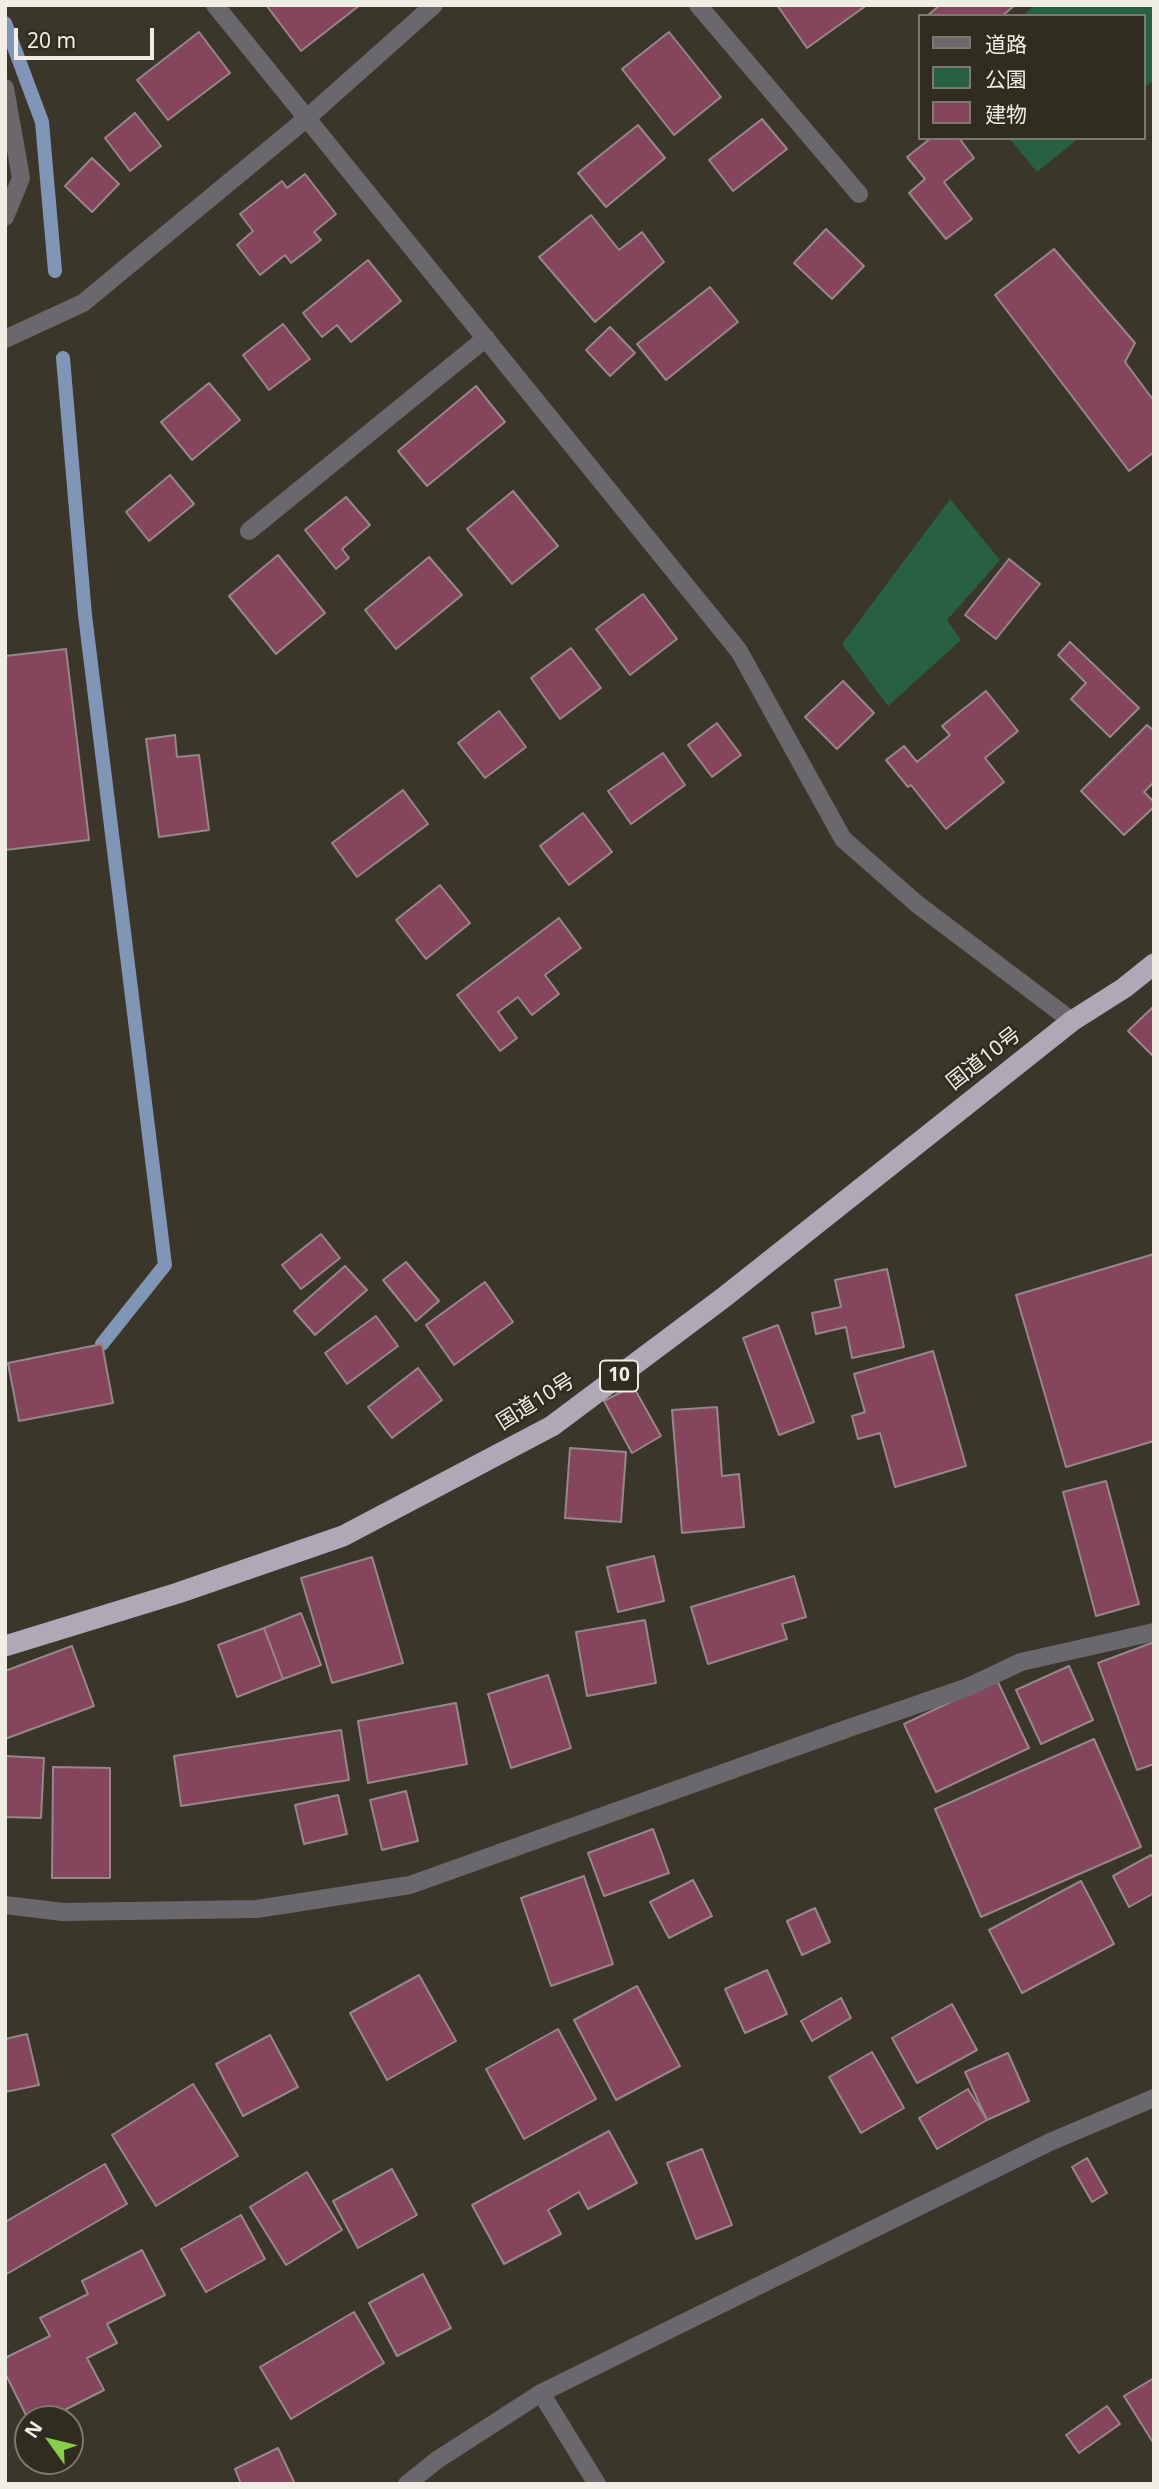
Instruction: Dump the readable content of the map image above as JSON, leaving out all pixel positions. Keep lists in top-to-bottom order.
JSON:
{
  "streets": {
    "highway": ["国道10号", "10"]
  },
  "legend": ["道路", "公園", "建物"],
  "scale_bar": "20 m",
  "north": "top left"
}
